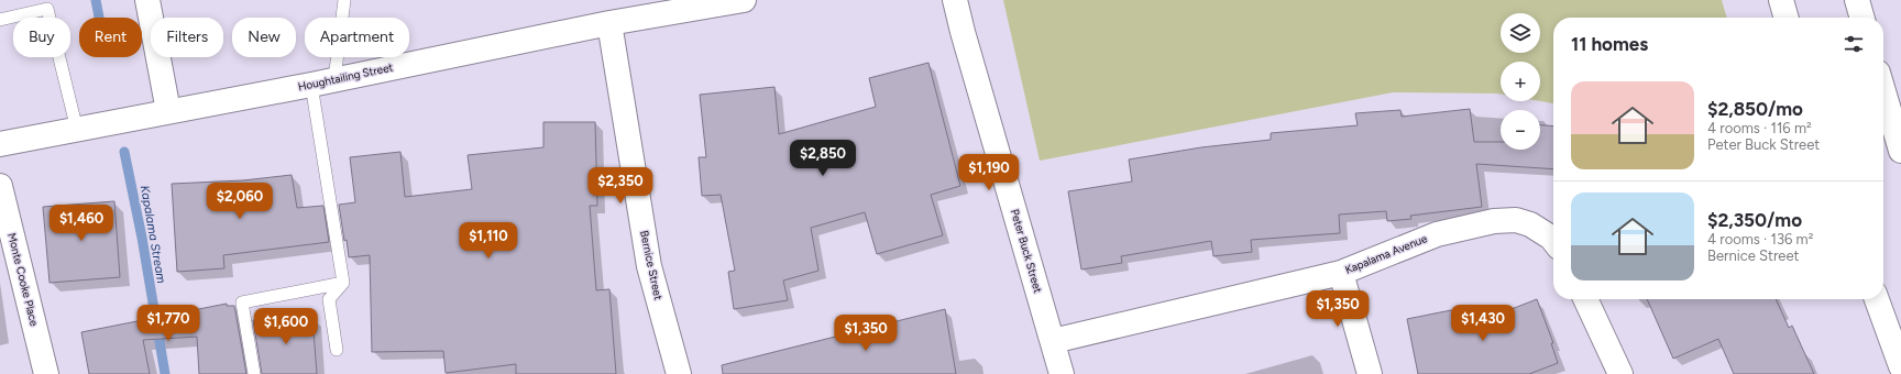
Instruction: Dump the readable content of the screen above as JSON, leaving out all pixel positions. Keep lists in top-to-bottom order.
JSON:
{
  "streets": {
    "main road": [
      "Houghtailing Street",
      "Peter Buck Street",
      "Kapalama Avenue",
      "Bernice Street",
      "Monte Cooke Place"
    ]
  },
  "crossings": [
    ["Houghtailing Street", "Bernice Street"],
    ["Peter Buck Street", "Kapalama Avenue"]
  ],
  "water": ["Kapalama Stream"],
  "page": {
    "map_buttons": ["+", "−"],
    "chip": [
      "Buy",
      "Rent",
      "Filters",
      "New",
      "Apartment"
    ],
    "heading": "11 homes",
    "list": [
      {
        "name": "$2,850/mo",
        "note": "4 rooms · 116 m² · Peter Buck Street"
      },
      {
        "name": "$2,350/mo",
        "note": "4 rooms · 136 m² · Bernice Street"
      }
    ],
    "price": [
      "$2,850",
      "$1,190",
      "$2,350",
      "$2,060",
      "$1,460",
      "$1,110",
      "$1,350",
      "$1,770",
      "$1,430",
      "$1,600",
      "$1,350"
    ]
  }
}
